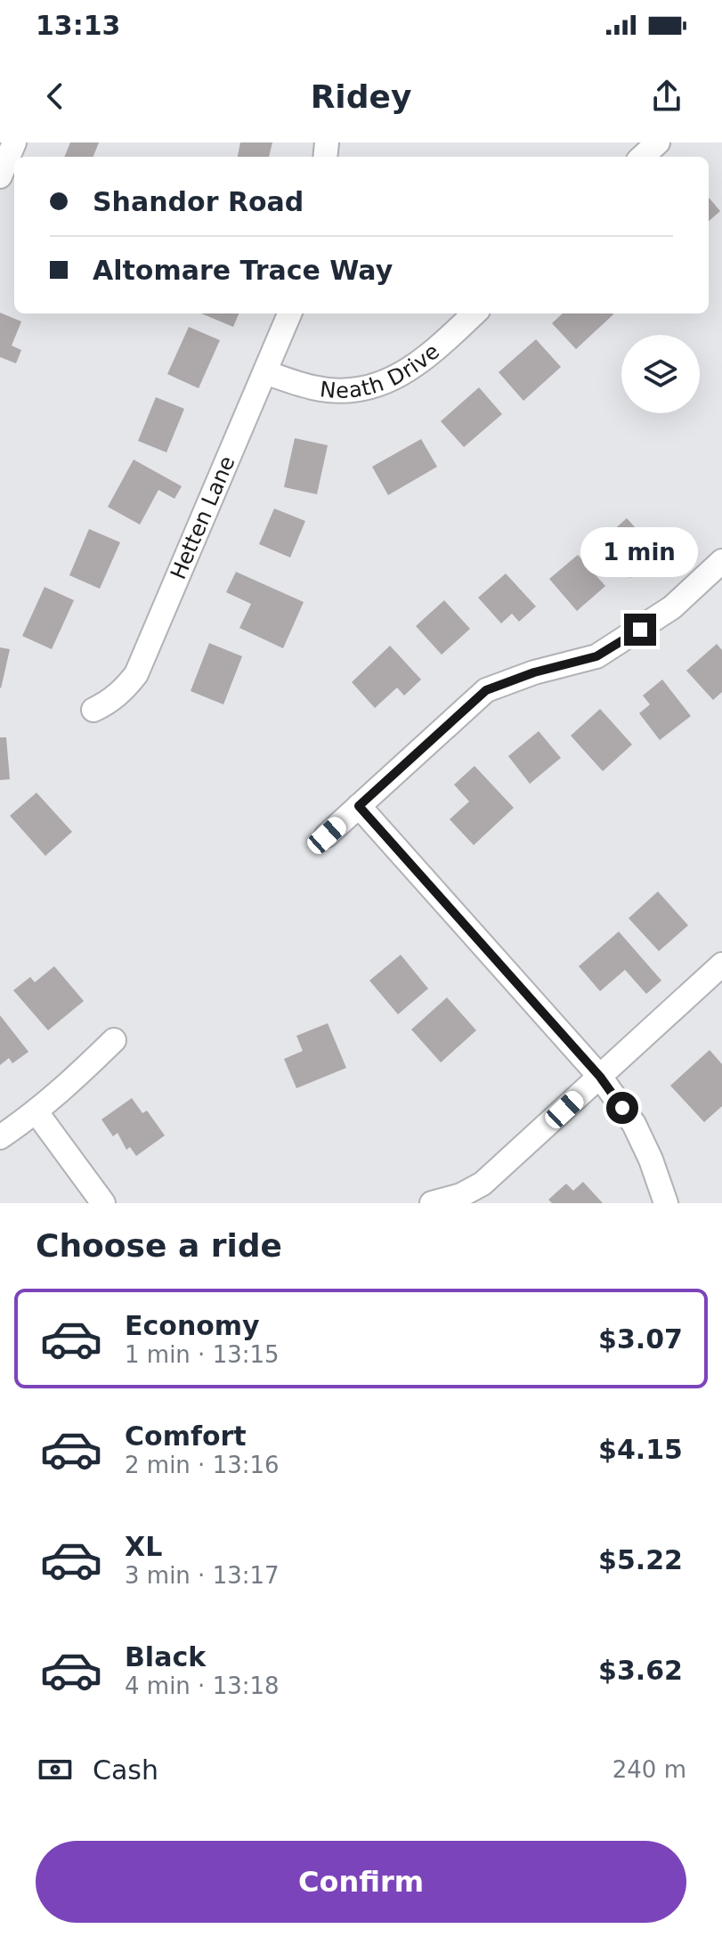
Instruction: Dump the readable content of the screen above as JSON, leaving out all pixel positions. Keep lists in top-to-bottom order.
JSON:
{
  "streets": {
    "street": ["Neath Drive", "Hetten Lane"]
  },
  "crossings": [
    ["Neath Drive", "Hetten Lane"]
  ],
  "page": {
    "status": "13:13",
    "header": "Ridey",
    "banner": ["Shandor Road", "Altomare Trace Way"],
    "bubble": "1 min",
    "heading": "Choose a ride",
    "list": [
      {
        "name": "Economy",
        "note": "1 min · 13:15",
        "value": "$3.07"
      },
      {
        "name": "Comfort",
        "note": "2 min · 13:16",
        "value": "$4.15"
      },
      {
        "name": "XL",
        "note": "3 min · 13:17",
        "value": "$5.22"
      },
      {
        "name": "Black",
        "note": "4 min · 13:18",
        "value": "$3.62"
      }
    ],
    "pay": ["Cash", "240 m"],
    "buttons": "Confirm"
  }
}
